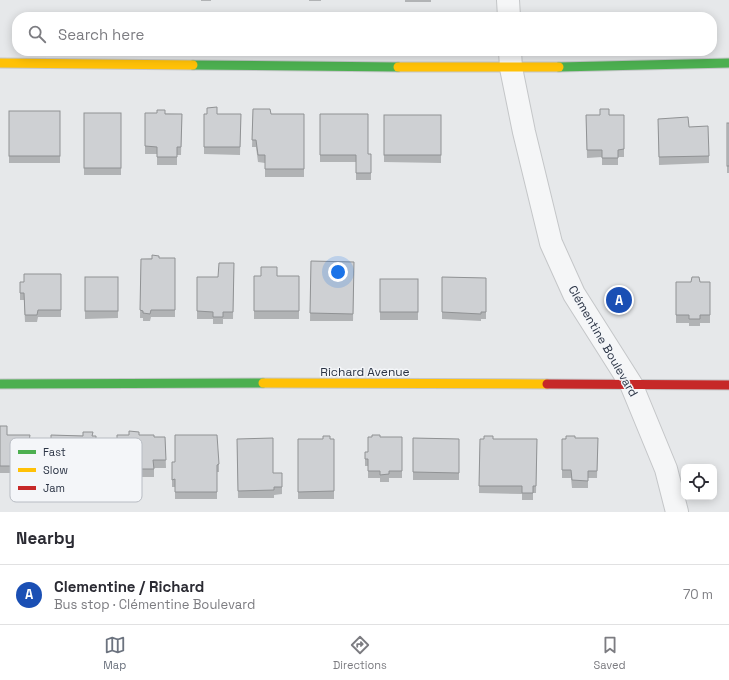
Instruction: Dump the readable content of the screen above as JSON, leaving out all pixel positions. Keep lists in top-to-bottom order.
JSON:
{
  "streets": {
    "street": ["Clémentine Boulevard", "Richard Avenue"]
  },
  "crossings": [
    ["Clémentine Boulevard", "Richard Avenue"]
  ],
  "legend": ["Fast", "Slow", "Jam"],
  "page": {
    "search": "Search here",
    "pins": "A",
    "heading": "Nearby",
    "list": [
      {
        "mark": "A",
        "name": "Clementine / Richard",
        "note": "Bus stop · Clémentine Boulevard",
        "value": "70 m"
      }
    ],
    "nav": ["Map", "Directions", "Saved"]
  }
}
